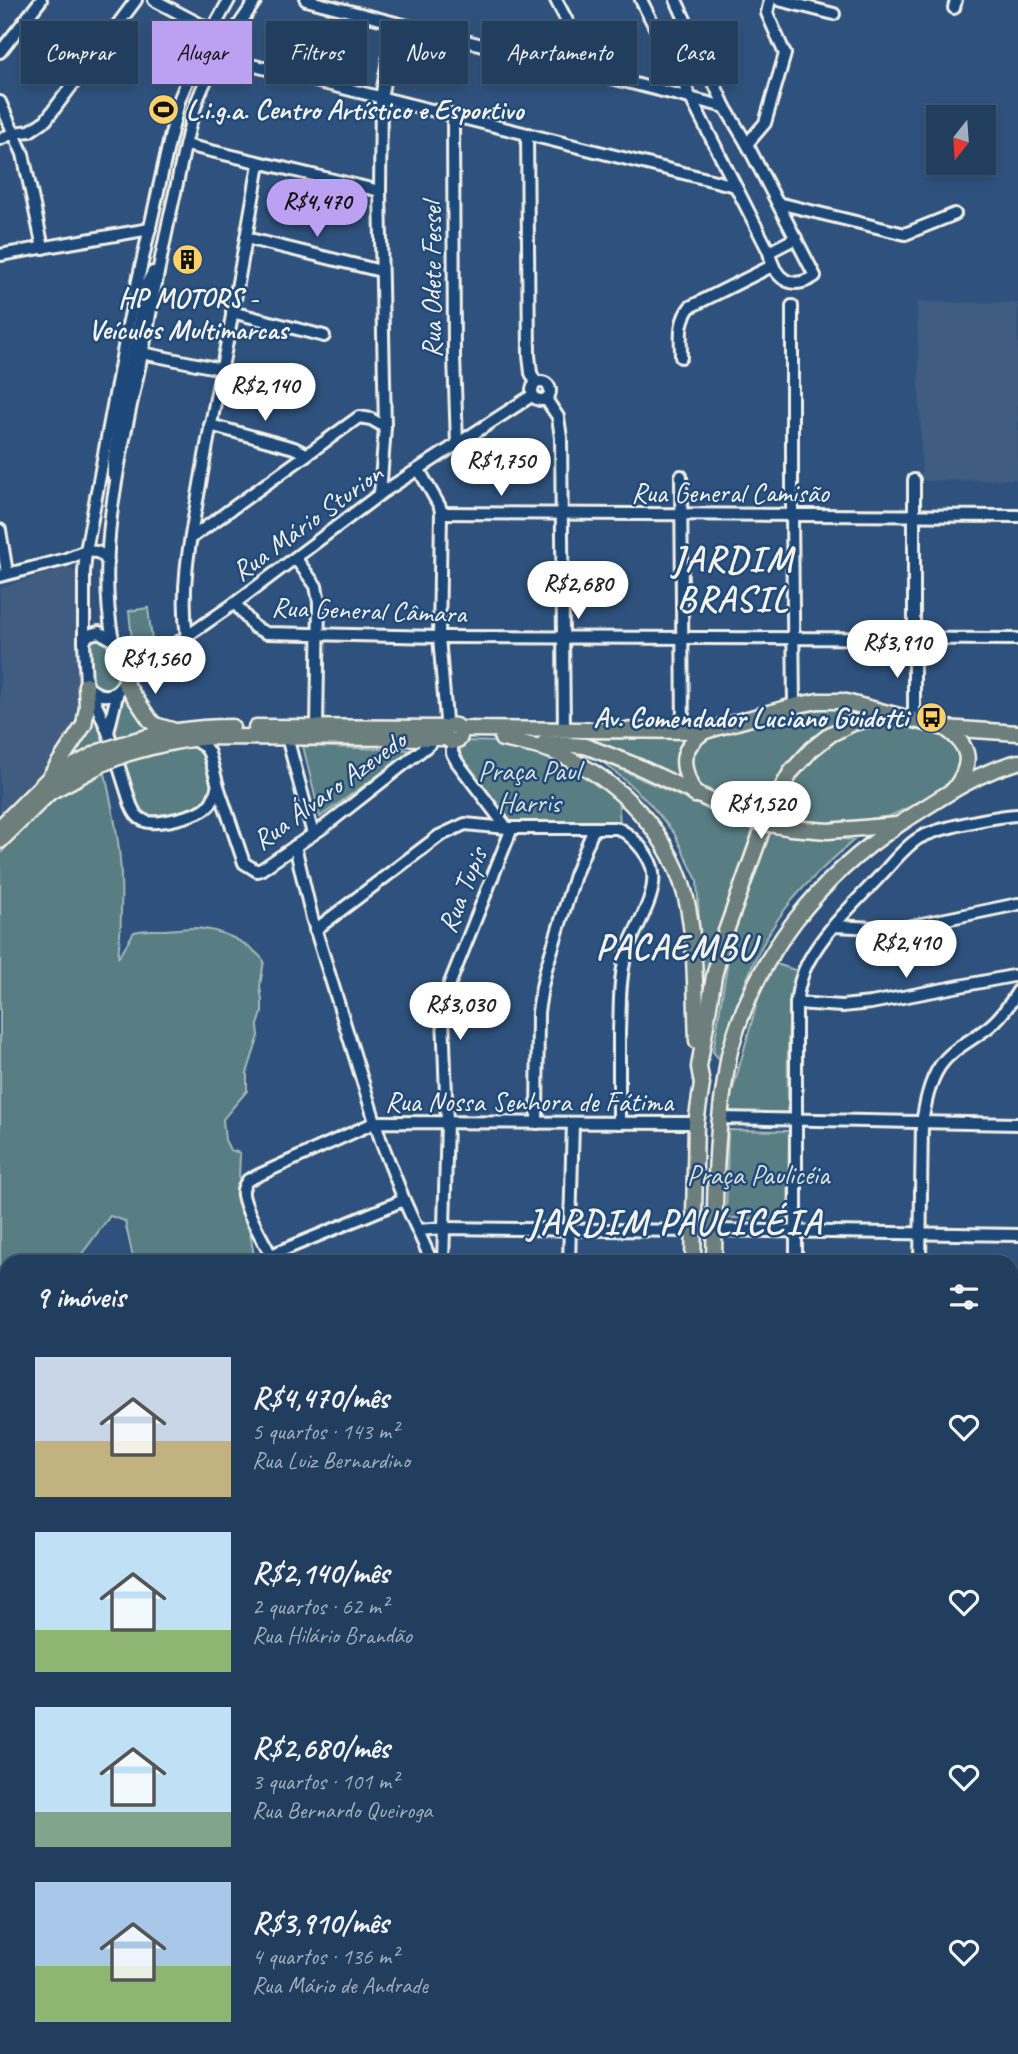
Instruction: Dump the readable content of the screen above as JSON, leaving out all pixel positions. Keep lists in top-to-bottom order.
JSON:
{
  "streets": {
    "street": [
      "Rua Odete Fessel",
      "Rua General Camisão",
      "Rua Mário Sturion",
      "Rua General Câmara",
      "Rua Álvaro Azevedo",
      "Rua Tupis",
      "Rua Nossa Senhora de Fátima"
    ]
  },
  "crossings": [
    ["Rua Odete Fessel", "Rua Mário Sturion"],
    ["Rua Mário Sturion", "Rua General Câmara"],
    ["Rua Tupis", "Rua Nossa Senhora de Fátima"]
  ],
  "districts": ["JARDIM BRASIL", "PACAEMBU", "JARDIM PAULICÉIA"],
  "parks": ["Praça Paul Harris", "Praça Paulicéia"],
  "places": {
    "sports": ["L.i.g.a. Centro Artístico e Esportivo"],
    "building": ["HP MOTORS - Veículos Multimarcas"],
    "bus stop": ["Av. Comendador Luciano Guidotti"]
  },
  "north": "bottom",
  "page": {
    "chip": [
      "Comprar",
      "Alugar",
      "Filtros",
      "Novo",
      "Apartamento",
      "Casa"
    ],
    "price": [
      "R$4,470",
      "R$2,140",
      "R$1,750",
      "R$2,680",
      "R$3,910",
      "R$1,560",
      "R$1,520",
      "R$2,410",
      "R$3,030"
    ],
    "heading": "9 imóveis",
    "list": [
      {
        "name": "R$4,470/mês",
        "note": "5 quartos · 143 m² · Rua Luiz Bernardino"
      },
      {
        "name": "R$2,140/mês",
        "note": "2 quartos · 62 m² · Rua Hilário Brandão"
      },
      {
        "name": "R$2,680/mês",
        "note": "3 quartos · 101 m² · Rua Bernardo Queiroga"
      },
      {
        "name": "R$3,910/mês",
        "note": "4 quartos · 136 m² · Rua Mário de Andrade"
      }
    ]
  }
}
